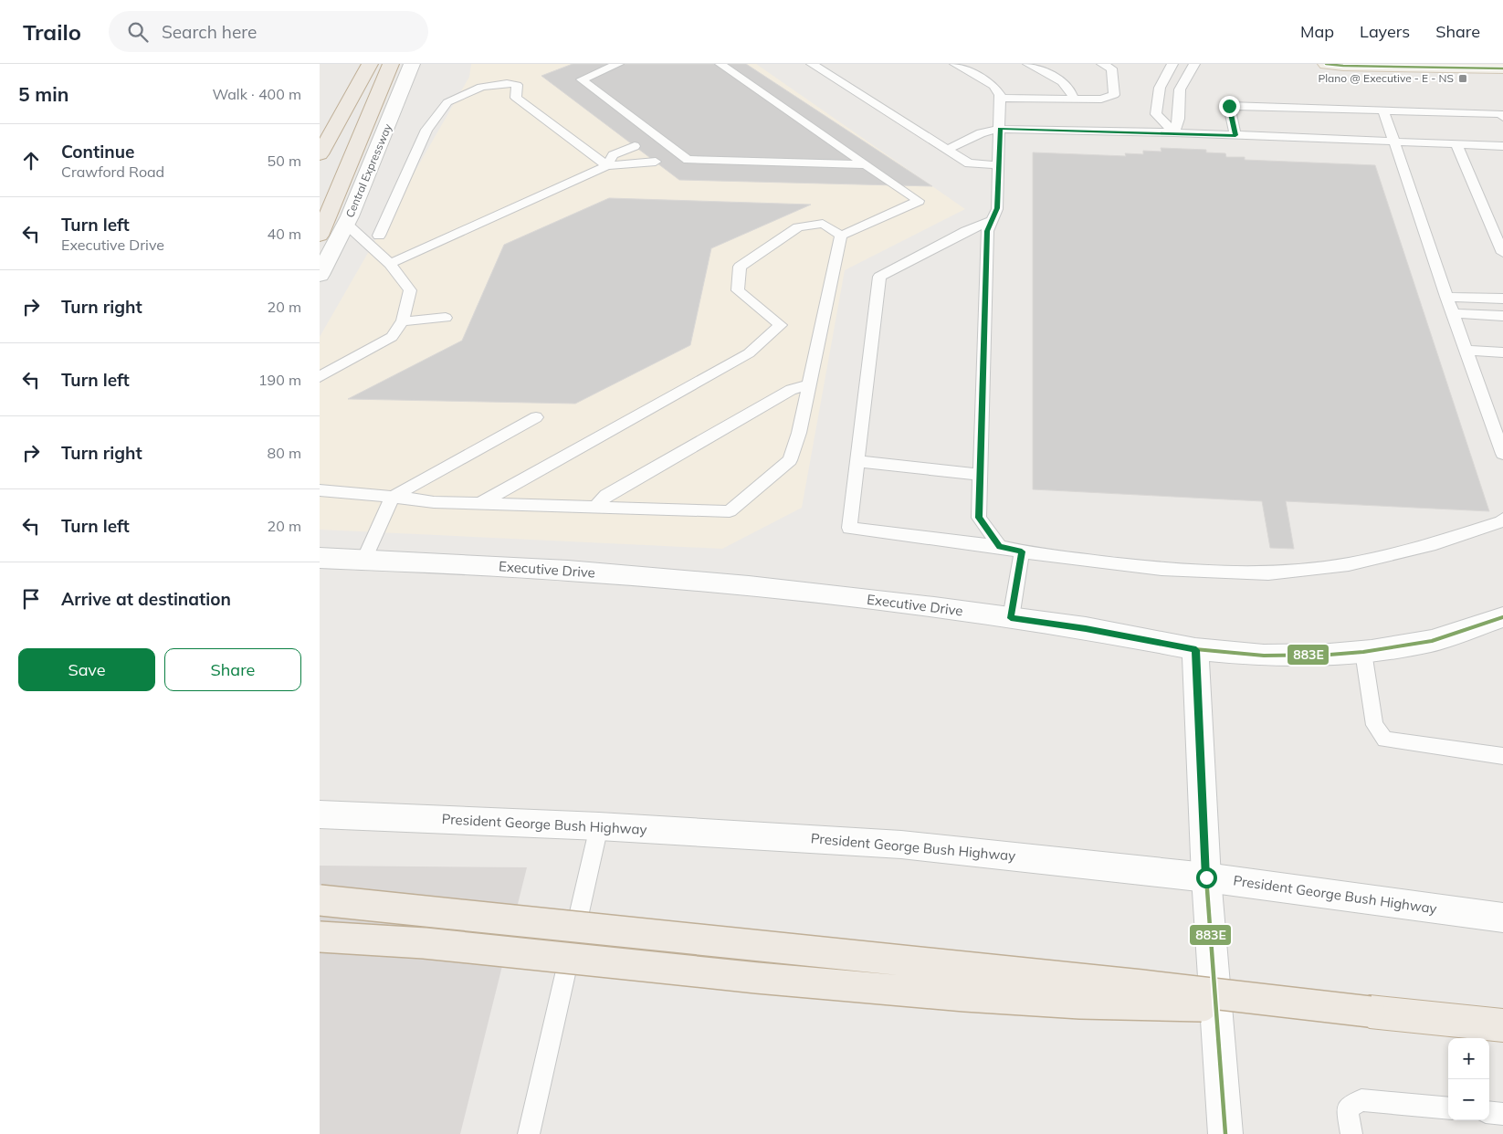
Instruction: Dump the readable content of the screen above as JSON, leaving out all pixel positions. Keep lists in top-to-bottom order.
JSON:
{
  "streets": {
    "street": ["Central Expressway", "Executive Drive", "President George Bush Highway"]
  },
  "places": {
    "transit": ["Plano @ Executive - E - NS"]
  },
  "lines": ["transit line 883E"],
  "page": {
    "header": "Trailo",
    "search": "Search here",
    "nav": ["Map", "Layers", "Share"],
    "heading": ["5 min", "Walk · 400 m"],
    "list": [
      ["Continue", "Crawford Road", "50 m"],
      ["Turn left", "Executive Drive", "40 m"],
      ["Turn right", "20 m"],
      ["Turn left", "190 m"],
      ["Turn right", "80 m"],
      ["Turn left", "20 m"],
      "Arrive at destination"
    ],
    "buttons": ["Save", "Share"],
    "map_buttons": ["+", "−"]
  }
}
